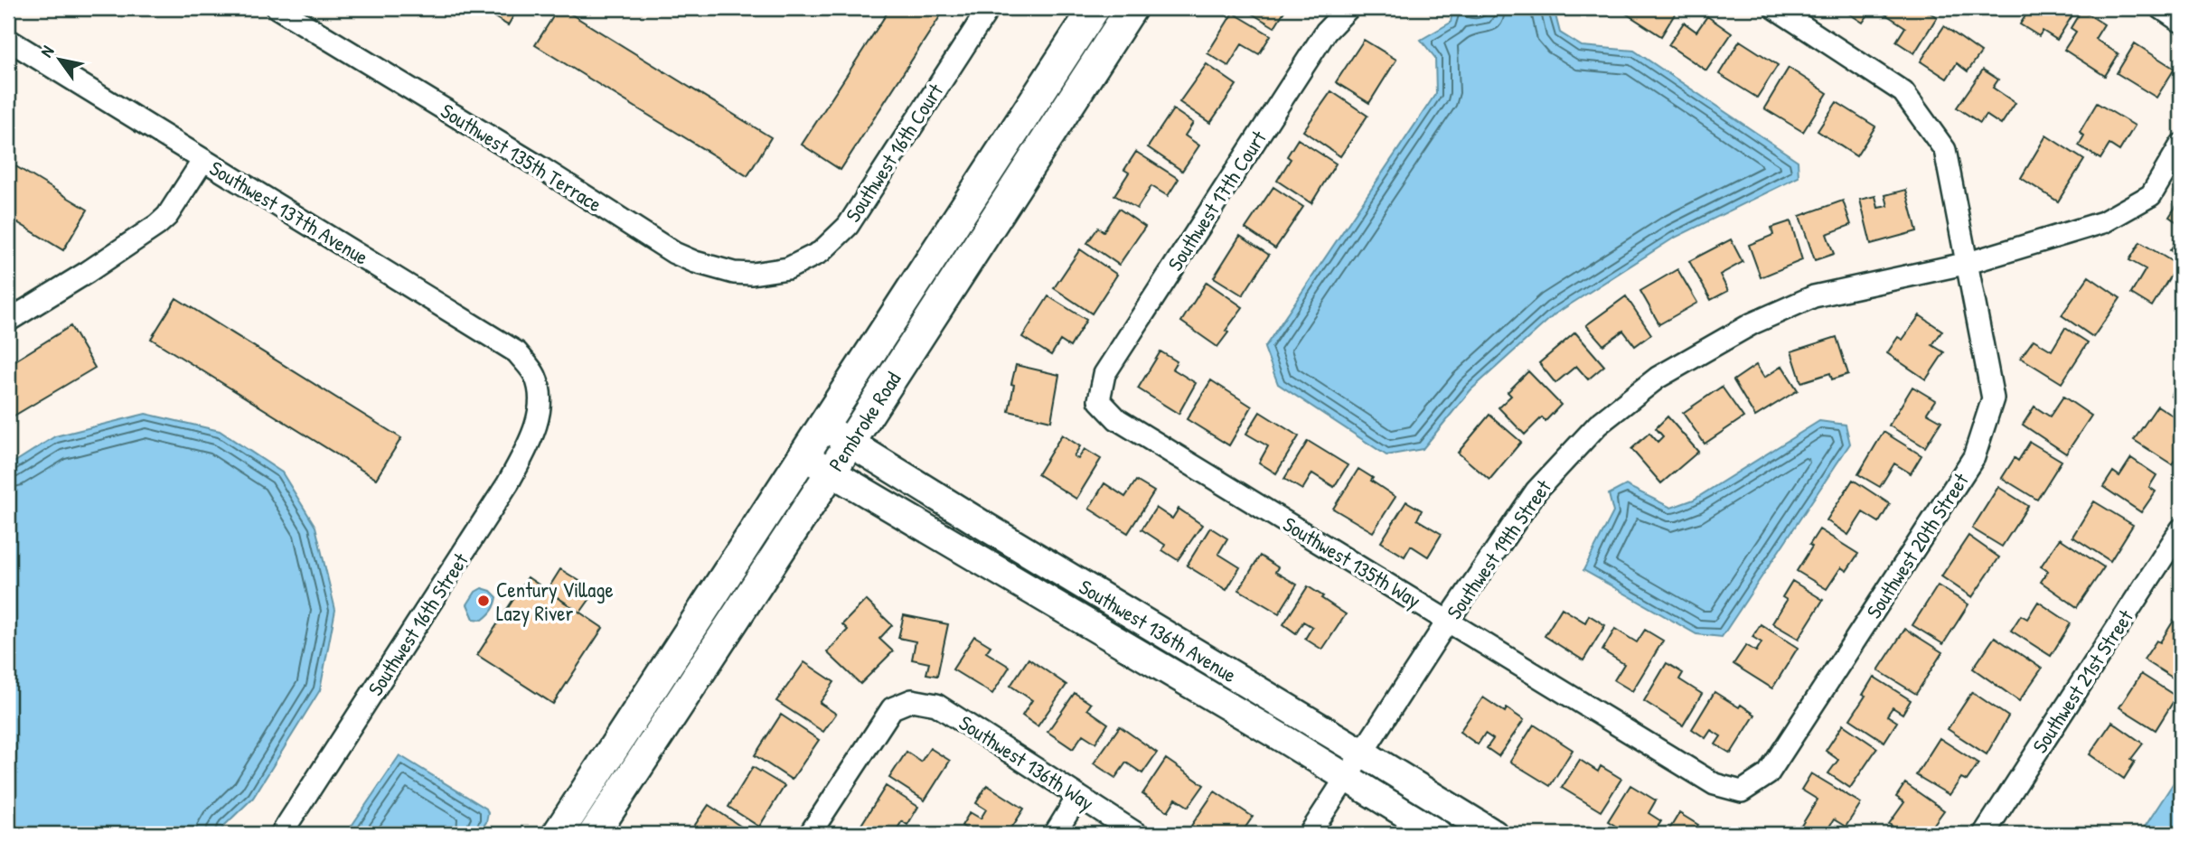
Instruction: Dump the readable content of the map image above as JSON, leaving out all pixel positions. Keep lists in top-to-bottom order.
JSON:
{
  "streets": {
    "main road": ["Pembroke Road"],
    "street": [
      "Southwest 16th Court",
      "Southwest 135th Terrace",
      "Southwest 17th Court",
      "Southwest 137th Avenue",
      "Southwest 20th Street",
      "Southwest 19th Street",
      "Southwest 135th Way",
      "Southwest 16th Street",
      "Southwest 136th Avenue",
      "Southwest 21st Street",
      "Southwest 136th Way"
    ]
  },
  "crossings": [
    ["Southwest 16th Court", "Southwest 135th Terrace"],
    ["Southwest 17th Court", "Southwest 135th Way"],
    ["Southwest 137th Avenue", "Southwest 16th Street"],
    ["Pembroke Road", "Southwest 136th Avenue"],
    ["Southwest 20th Street", "Southwest 19th Street"],
    ["Southwest 20th Street", "Southwest 135th Way"],
    ["Southwest 19th Street", "Southwest 135th Way"],
    ["Southwest 19th Street", "Southwest 136th Avenue"]
  ],
  "places": ["Century Village Lazy River"],
  "north": "top left"
}
